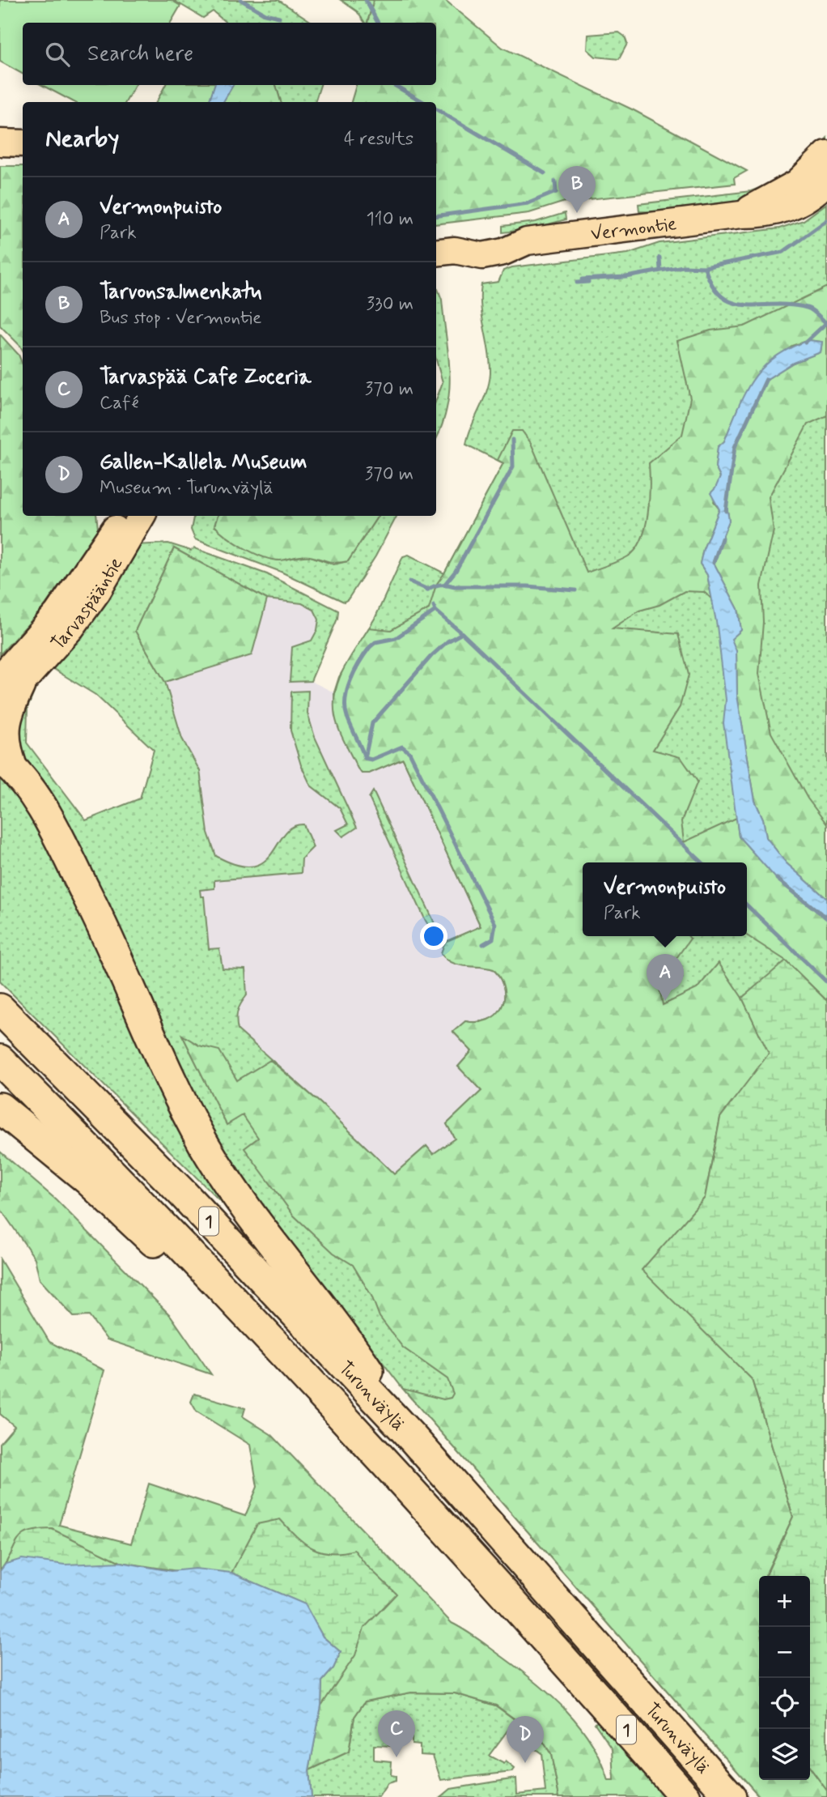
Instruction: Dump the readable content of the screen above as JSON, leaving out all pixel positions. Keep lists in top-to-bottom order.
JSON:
{
  "streets": {
    "highway": ["1", "Turunväylä"],
    "main road": ["Vermontie", "Tarvaspääntie"]
  },
  "page": {
    "search": "Search here",
    "heading": ["Nearby", "4 results"],
    "pins": [
      "B",
      "A",
      "C",
      "D"
    ],
    "list": [
      {
        "mark": "A",
        "name": "Vermonpuisto",
        "note": "Park",
        "value": "110 m"
      },
      {
        "mark": "B",
        "name": "Tarvonsalmenkatu",
        "note": "Bus stop · Vermontie",
        "value": "330 m"
      },
      {
        "mark": "C",
        "name": "Tarvaspää Cafe Zoceria",
        "note": "Café",
        "value": "370 m"
      },
      {
        "mark": "D",
        "name": "Gallen-Kallela Museum",
        "note": "Museum · Turunväylä",
        "value": "370 m"
      }
    ],
    "popup": ["Vermonpuisto", "Park"],
    "map_buttons": ["+", "−"]
  }
}
